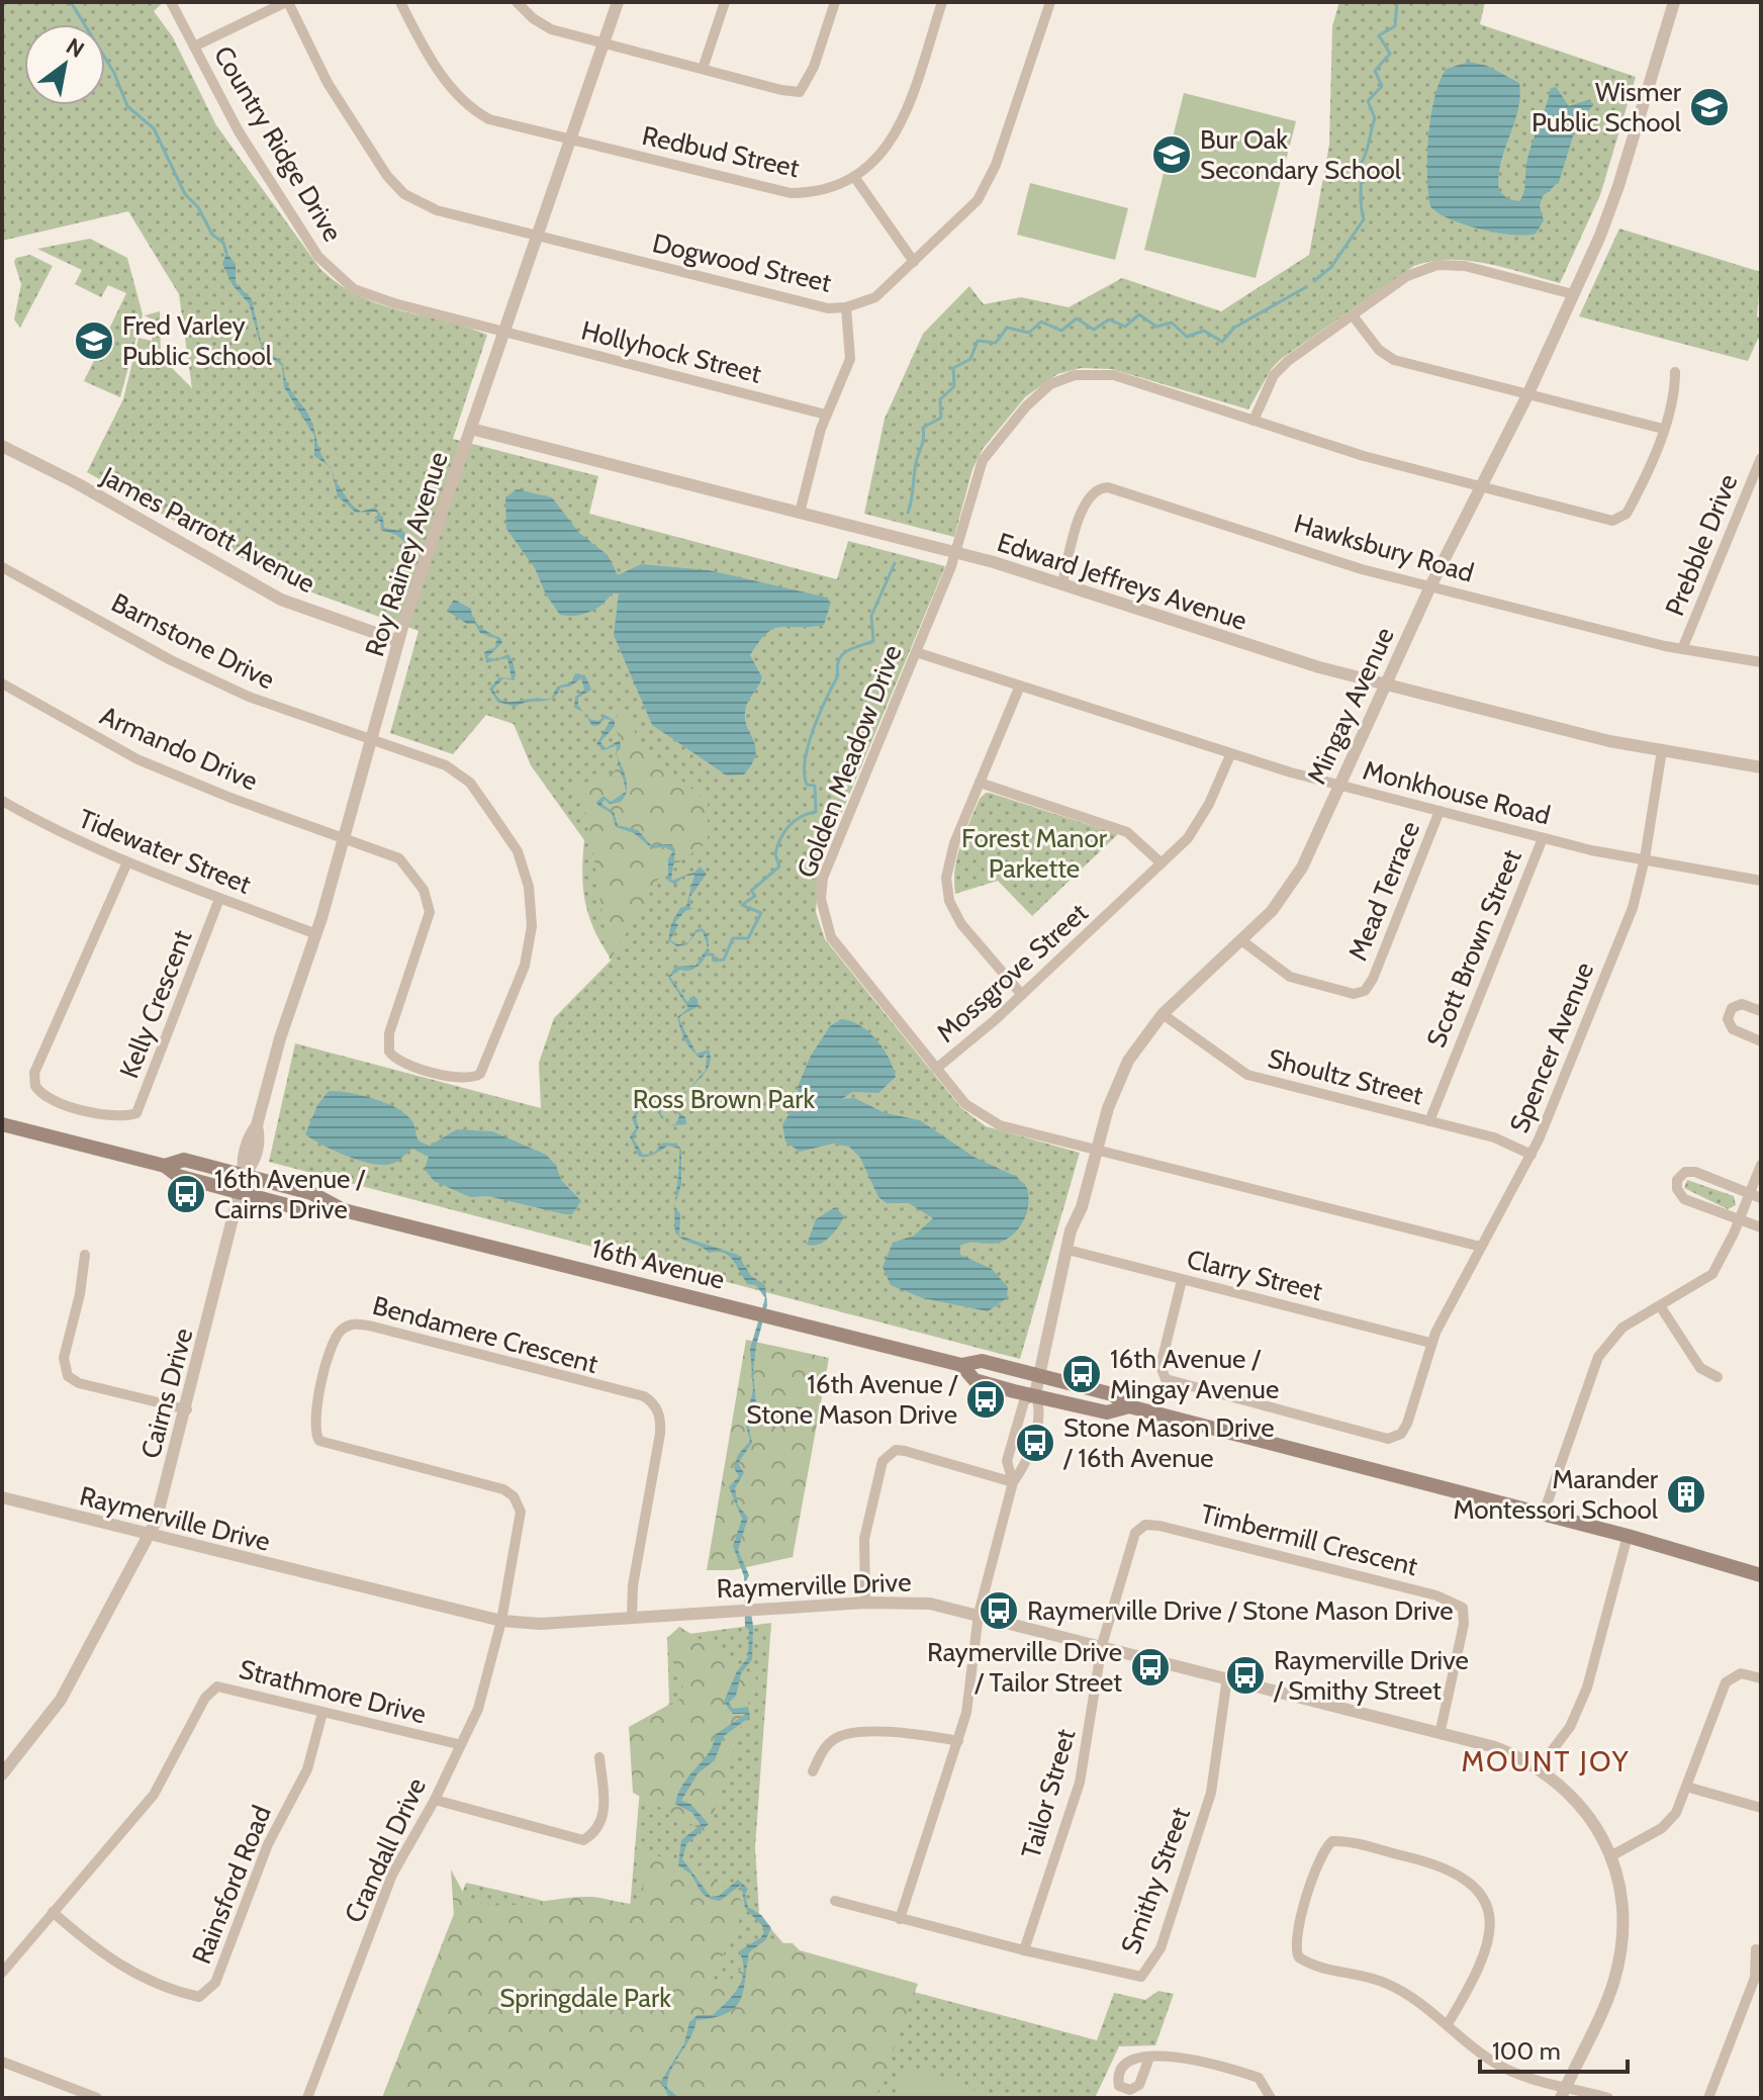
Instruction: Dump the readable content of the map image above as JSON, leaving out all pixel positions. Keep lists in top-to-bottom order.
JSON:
{
  "streets": {
    "main road": ["16th Avenue"],
    "street": [
      "Country Ridge Drive",
      "Redbud Street",
      "Dogwood Street",
      "Hollyhock Street",
      "James Parrott Avenue",
      "Prebble Drive",
      "Hawksbury Road",
      "Roy Rainey Avenue",
      "Edward Jeffreys Avenue",
      "Barnstone Drive",
      "Mingay Avenue",
      "Armando Drive",
      "Golden Meadow Drive",
      "Monkhouse Road",
      "Tidewater Street",
      "Mead Terrace",
      "Scott Brown Street",
      "Mossgrove Street",
      "Kelly Crescent",
      "Spencer Avenue",
      "Shoultz Street",
      "Clarry Street",
      "Bendamere Crescent",
      "Cairns Drive",
      "Raymerville Drive",
      "Timbermill Crescent",
      "Strathmore Drive",
      "Tailor Street",
      "Crandall Drive",
      "Smithy Street",
      "Rainsford Road"
    ]
  },
  "crossings": [
    ["Country Ridge Drive", "Hollyhock Street"],
    ["Country Ridge Drive", "Roy Rainey Avenue"],
    ["Redbud Street", "Roy Rainey Avenue"],
    ["Dogwood Street", "Roy Rainey Avenue"],
    ["Hollyhock Street", "Roy Rainey Avenue"],
    ["James Parrott Avenue", "Roy Rainey Avenue"],
    ["Prebble Drive", "Hawksbury Road"],
    ["Hawksbury Road", "Edward Jeffreys Avenue"],
    ["Hawksbury Road", "Mingay Avenue"],
    ["Roy Rainey Avenue", "Edward Jeffreys Avenue"],
    ["Roy Rainey Avenue", "Barnstone Drive"],
    ["Roy Rainey Avenue", "Armando Drive"],
    ["Roy Rainey Avenue", "Tidewater Street"],
    ["Roy Rainey Avenue", "16th Avenue"],
    ["Roy Rainey Avenue", "Cairns Drive"],
    ["Edward Jeffreys Avenue", "Mingay Avenue"],
    ["Edward Jeffreys Avenue", "Golden Meadow Drive"],
    ["Edward Jeffreys Avenue", "Spencer Avenue"],
    ["Barnstone Drive", "Armando Drive"],
    ["Mingay Avenue", "Golden Meadow Drive"],
    ["Mingay Avenue", "Monkhouse Road"],
    ["Mingay Avenue", "Mead Terrace"],
    ["Mingay Avenue", "Shoultz Street"],
    ["Mingay Avenue", "16th Avenue"],
    ["Mingay Avenue", "Clarry Street"],
    ["Golden Meadow Drive", "Monkhouse Road"],
    ["Golden Meadow Drive", "Mossgrove Street"],
    ["Golden Meadow Drive", "Spencer Avenue"],
    ["Monkhouse Road", "Mead Terrace"],
    ["Monkhouse Road", "Scott Brown Street"],
    ["Monkhouse Road", "Mossgrove Street"],
    ["Monkhouse Road", "Spencer Avenue"],
    ["Tidewater Street", "Kelly Crescent"],
    ["Scott Brown Street", "Shoultz Street"],
    ["Spencer Avenue", "Shoultz Street"],
    ["Spencer Avenue", "Clarry Street"],
    ["16th Avenue", "Cairns Drive"],
    ["Bendamere Crescent", "Raymerville Drive"],
    ["Bendamere Crescent", "Crandall Drive"],
    ["Cairns Drive", "Raymerville Drive"],
    ["Raymerville Drive", "Timbermill Crescent"],
    ["Raymerville Drive", "Tailor Street"],
    ["Raymerville Drive", "Crandall Drive"],
    ["Raymerville Drive", "Smithy Street"],
    ["Timbermill Crescent", "Tailor Street"],
    ["Strathmore Drive", "Crandall Drive"],
    ["Strathmore Drive", "Rainsford Road"],
    ["Tailor Street", "Smithy Street"]
  ],
  "districts": ["MOUNT JOY"],
  "parks": ["Forest Manor Parkette", "Ross Brown Park", "Springdale Park"],
  "places": {
    "school or university": ["Wismer Public School", "Bur Oak Secondary School", "Fred Varley Public School"],
    "bus stop": [
      "16th Avenue / Cairns Drive",
      "16th Avenue / Mingay Avenue",
      "16th Avenue / Stone Mason Drive",
      "Stone Mason Drive / 16th Avenue",
      "Raymerville Drive / Stone Mason Drive",
      "Raymerville Drive / Tailor Street",
      "Raymerville Drive / Smithy Street"
    ],
    "building": ["Marander Montessori School"]
  },
  "scale_bar": "100 m",
  "north": "top right"
}
